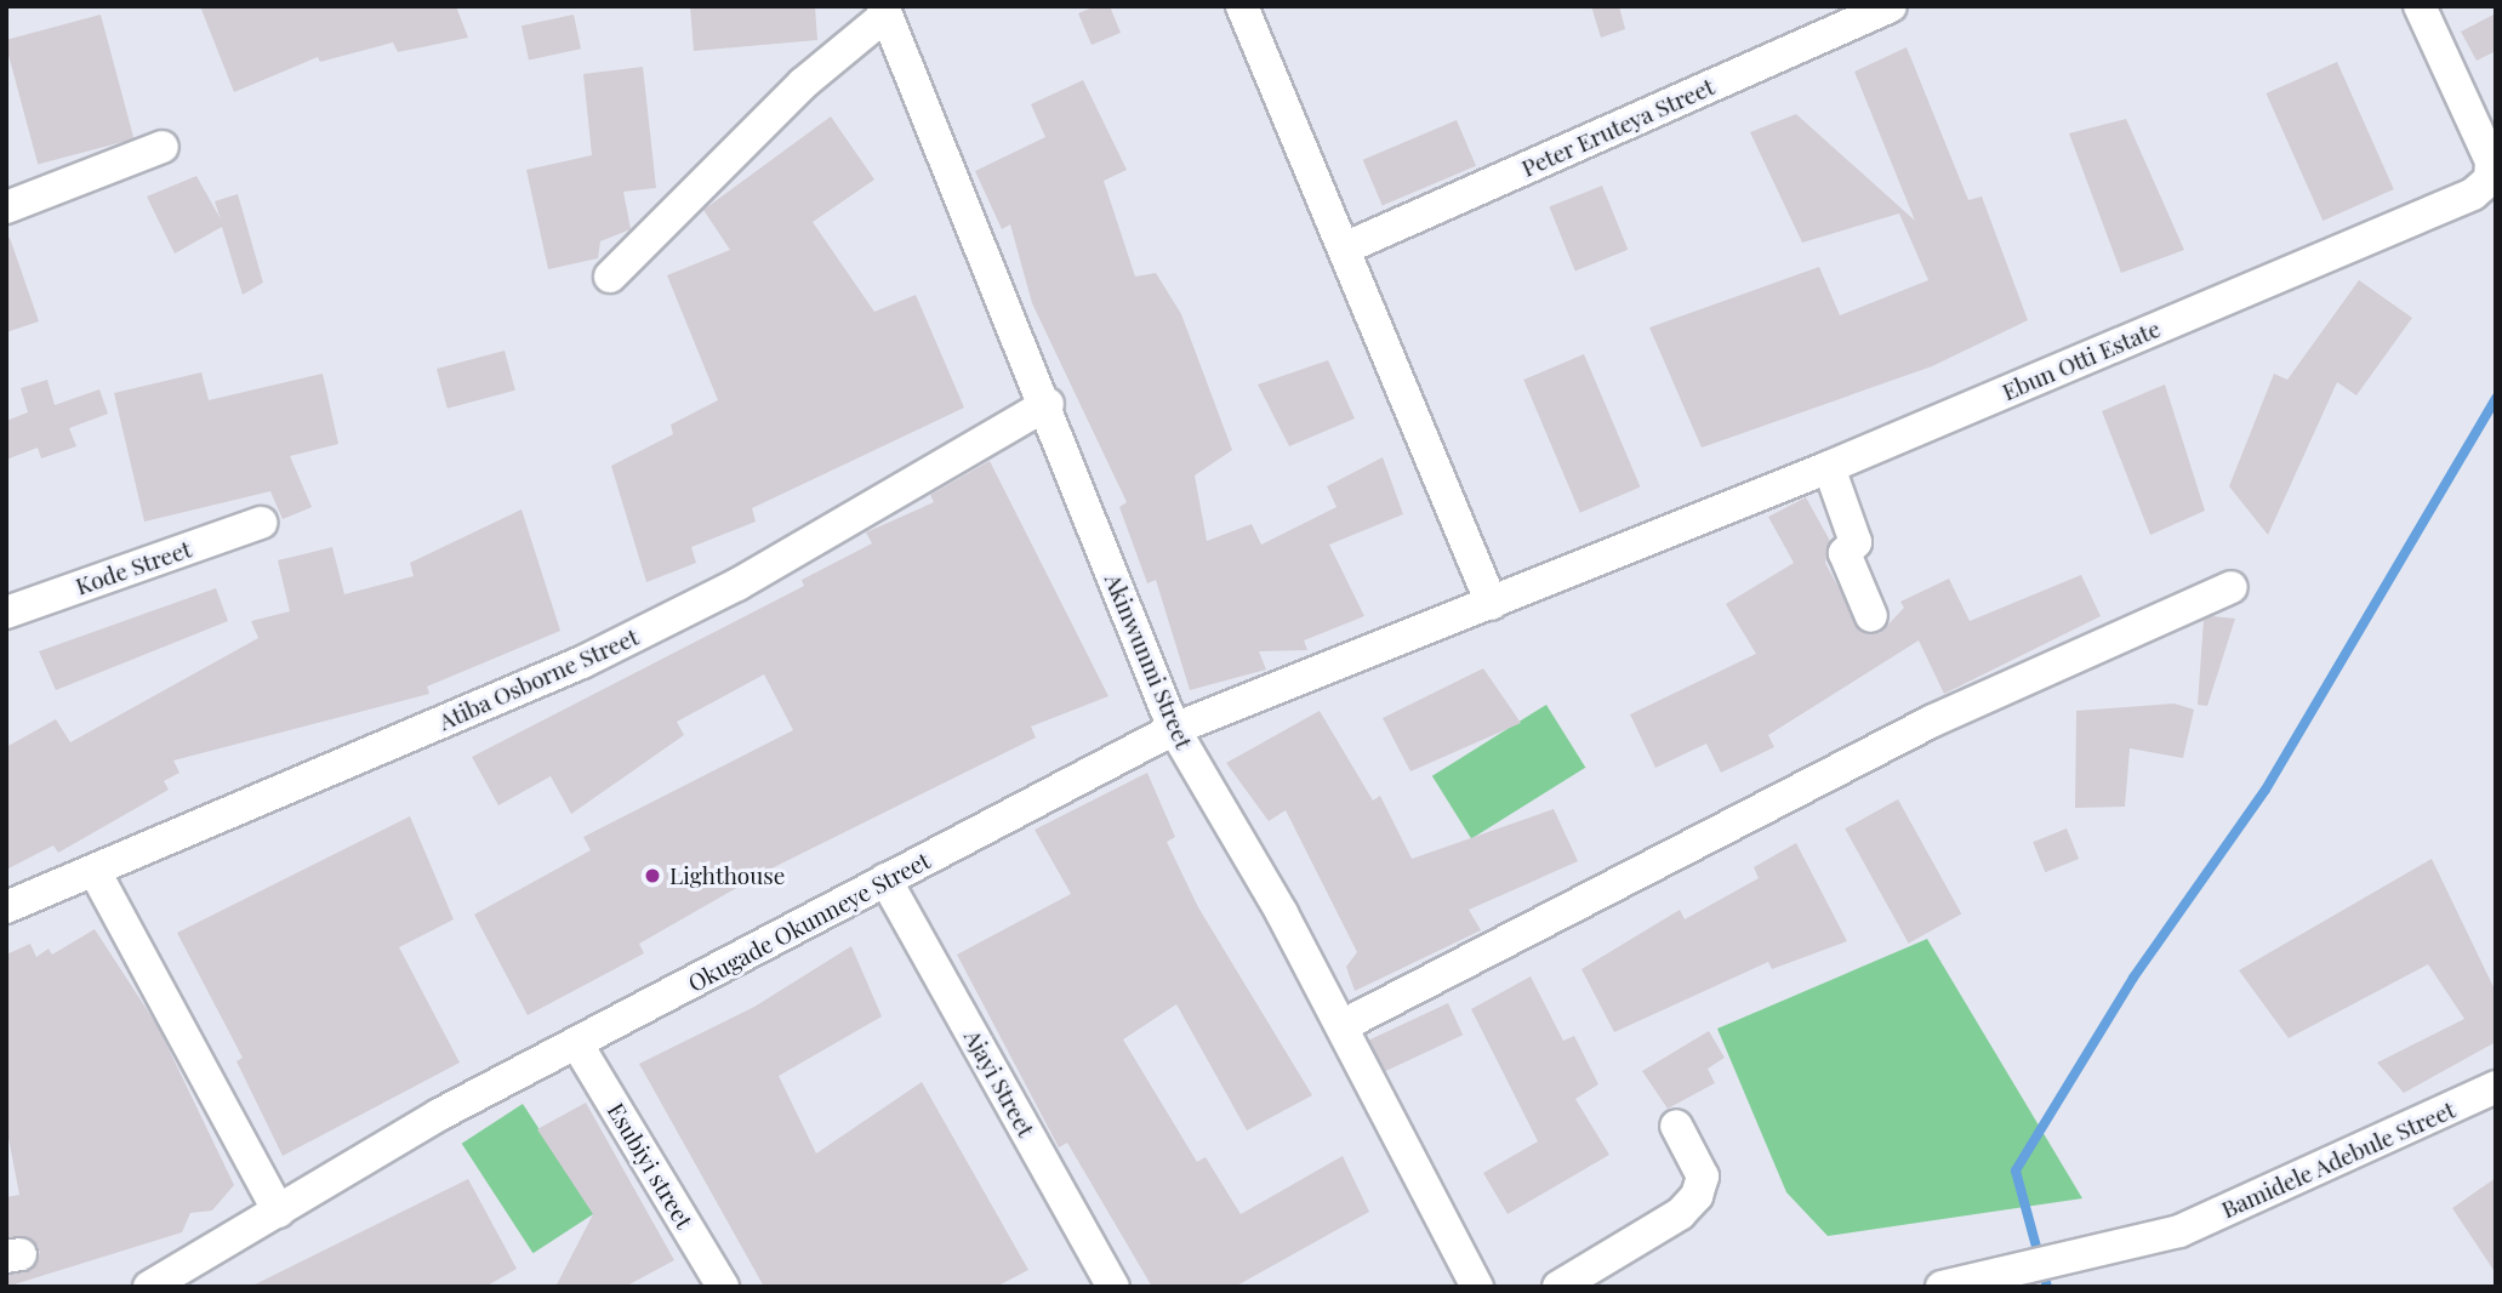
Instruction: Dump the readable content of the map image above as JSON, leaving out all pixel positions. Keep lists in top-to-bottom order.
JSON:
{
  "streets": {
    "street": [
      "Peter Eruteya Street",
      "Ebun Otti Estate",
      "Kode Street",
      "Akinwunmi Street",
      "Atiba Osborne Street",
      "Okugade Okunneye Street",
      "Ajayi Street",
      "Bamidele Adebule Street",
      "Esubiyi street"
    ]
  },
  "crossings": [
    ["Ebun Otti Estate", "Okugade Okunneye Street"],
    ["Akinwunmi Street", "Atiba Osborne Street"],
    ["Akinwunmi Street", "Okugade Okunneye Street"],
    ["Okugade Okunneye Street", "Ajayi Street"],
    ["Okugade Okunneye Street", "Esubiyi street"]
  ],
  "places": ["Lighthouse"]
}
